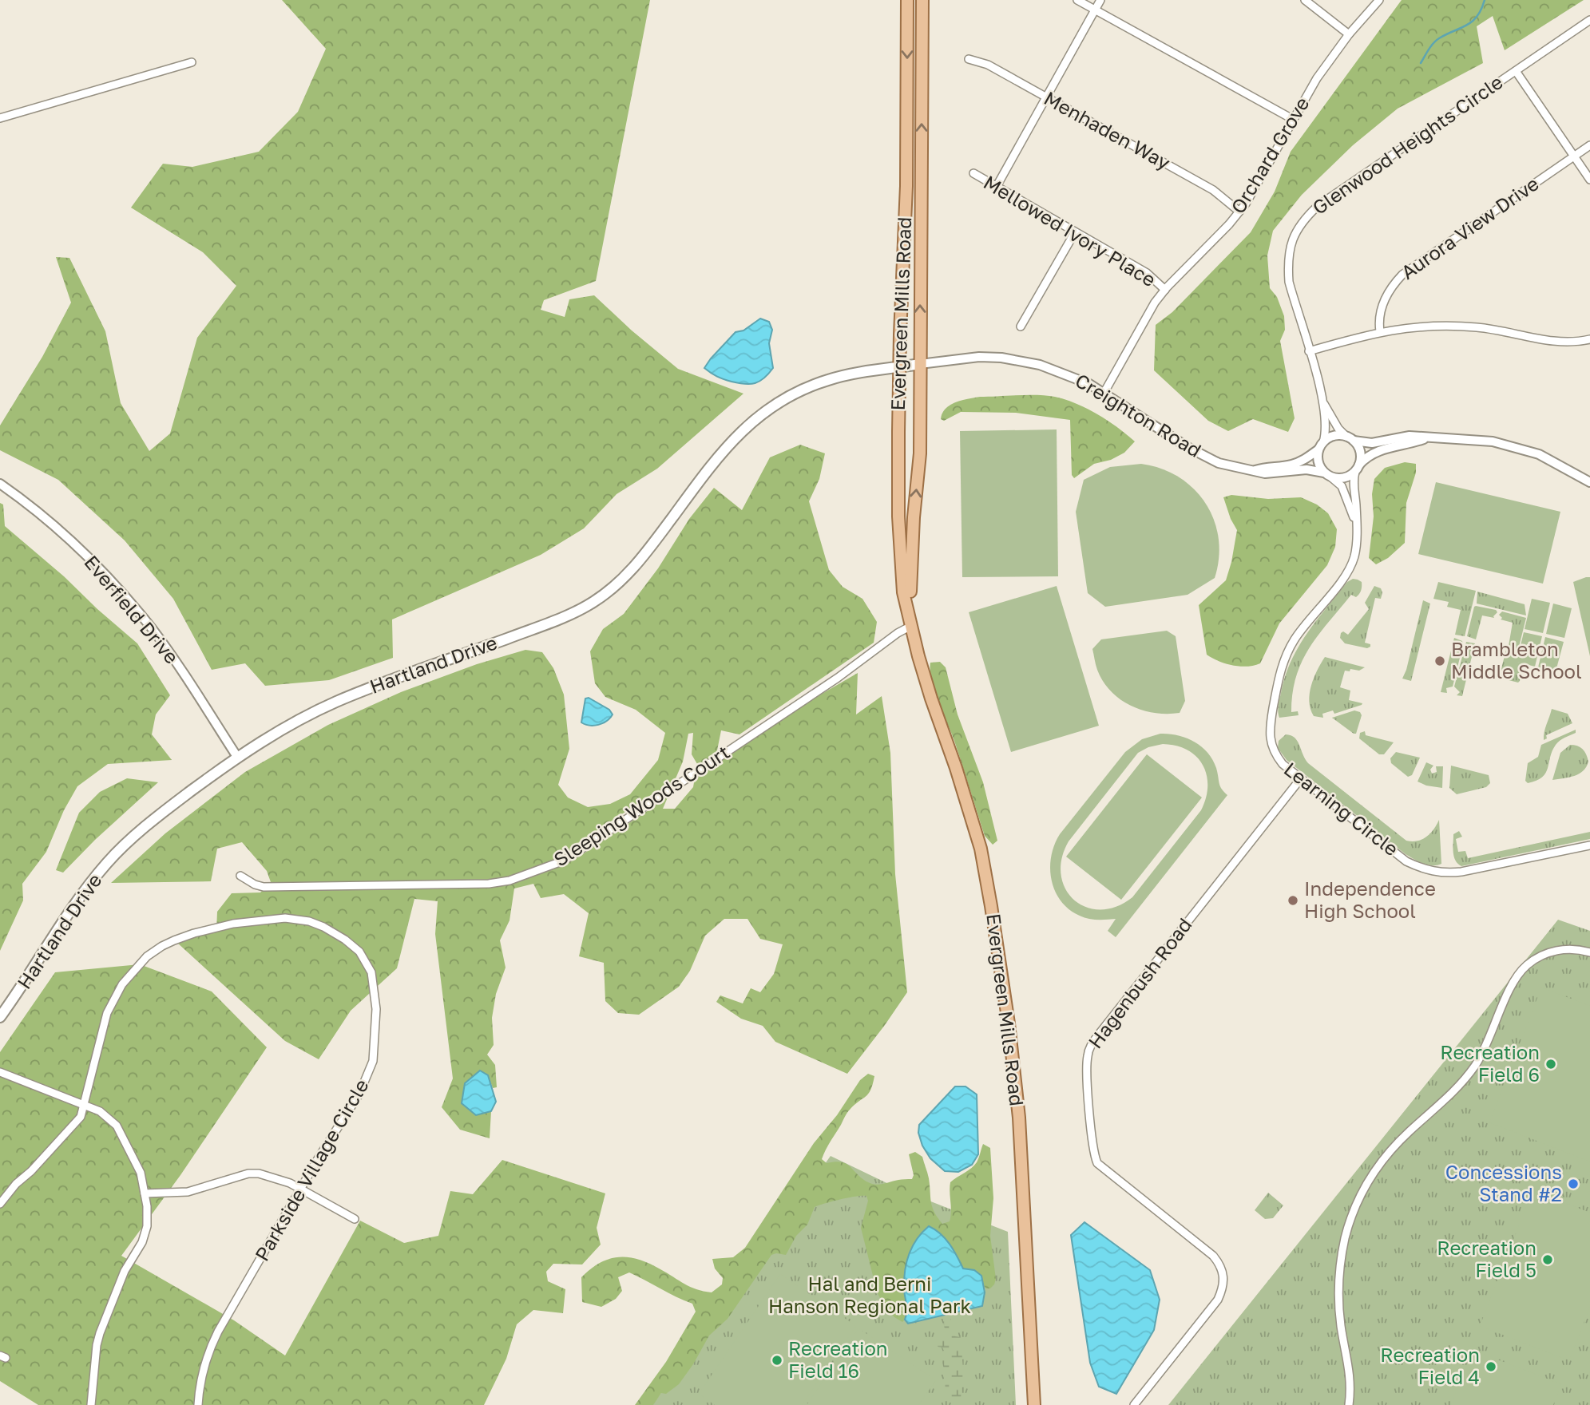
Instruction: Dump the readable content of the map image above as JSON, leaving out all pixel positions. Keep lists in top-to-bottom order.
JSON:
{
  "streets": {
    "main road": ["Evergreen Mills Road", "Hartland Drive"],
    "street": [
      "Menhaden Way",
      "Glenwood Heights Circle",
      "Orchard Grove",
      "Aurora View Drive",
      "Mellowed Ivory Place",
      "Creighton Road",
      "Everfield Drive",
      "Sleeping Woods Court",
      "Learning Circle",
      "Hagenbush Road",
      "Parkside Village Circle"
    ]
  },
  "crossings": [
    ["Menhaden Way", "Orchard Grove"],
    ["Glenwood Heights Circle", "Creighton Road"],
    ["Glenwood Heights Circle", "Learning Circle"],
    ["Orchard Grove", "Mellowed Ivory Place"],
    ["Orchard Grove", "Creighton Road"],
    ["Evergreen Mills Road", "Creighton Road"],
    ["Evergreen Mills Road", "Hartland Drive"],
    ["Evergreen Mills Road", "Sleeping Woods Court"],
    ["Creighton Road", "Hartland Drive"],
    ["Creighton Road", "Learning Circle"],
    ["Everfield Drive", "Hartland Drive"],
    ["Learning Circle", "Hagenbush Road"]
  ],
  "parks": ["Hal and Berni Hanson Regional Park"],
  "places": [
    "Brambleton Middle School",
    "Independence High School",
    "Recreation Field 6",
    "Concessions Stand #2",
    "Recreation Field 5",
    "Recreation Field 16",
    "Recreation Field 4"
  ]
}
